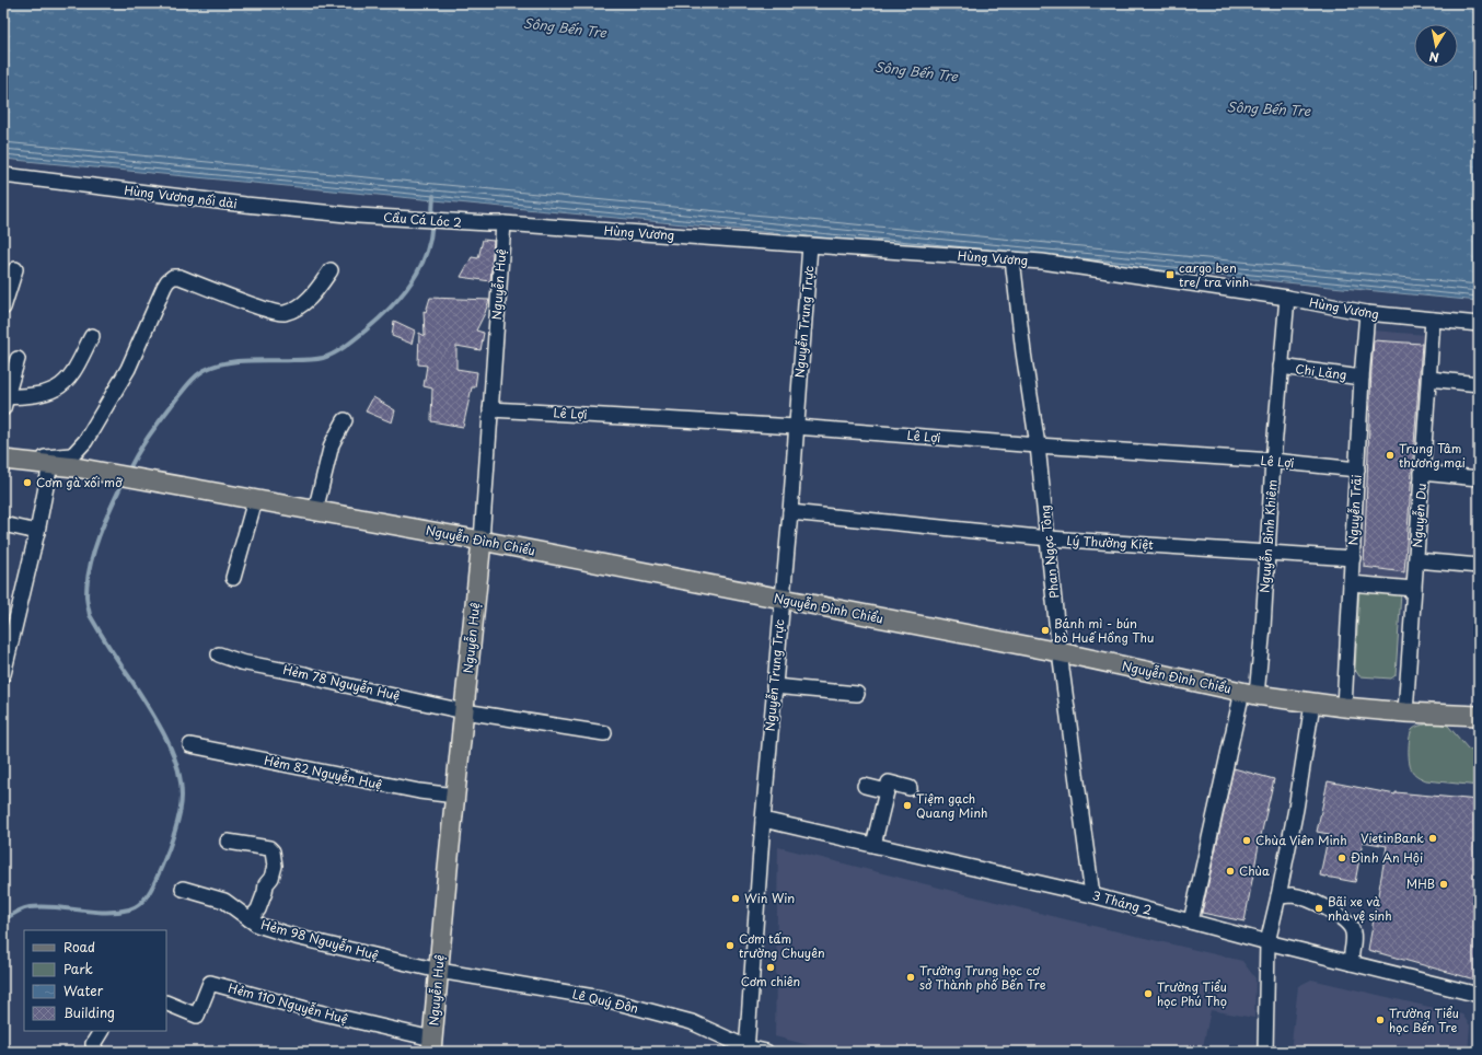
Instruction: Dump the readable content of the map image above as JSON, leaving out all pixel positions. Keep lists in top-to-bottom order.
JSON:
{
  "streets": {
    "main road": ["Nguyễn Huệ", "Nguyễn Đình Chiểu"],
    "street": [
      "Hùng Vương nối dài",
      "Cầu Cá Lóc 2",
      "Hùng Vương",
      "Nguyễn Trung Trực",
      "Chi Lăng",
      "Lê Lợi",
      "Nguyễn Trãi",
      "Nguyễn Du",
      "Nguyễn Bỉnh Khiêm",
      "Lý Thường Kiệt",
      "Phan Ngọc Tòng",
      "Hẻm 78 Nguyễn Huệ",
      "Hẻm 82 Nguyễn Huệ",
      "3 Tháng 2",
      "Hẻm 98 Nguyễn Huệ",
      "Lê Quý Đôn",
      "Hẻm 110 Nguyễn Huệ"
    ]
  },
  "crossings": [
    ["Hùng Vương nối dài", "Cầu Cá Lóc 2"],
    ["Cầu Cá Lóc 2", "Hùng Vương"],
    ["Cầu Cá Lóc 2", "Nguyễn Huệ"],
    ["Hùng Vương", "Nguyễn Huệ"],
    ["Hùng Vương", "Nguyễn Trung Trực"],
    ["Hùng Vương", "Nguyễn Trãi"],
    ["Hùng Vương", "Nguyễn Du"],
    ["Hùng Vương", "Nguyễn Bỉnh Khiêm"],
    ["Hùng Vương", "Phan Ngọc Tòng"],
    ["Nguyễn Huệ", "Lê Lợi"],
    ["Nguyễn Huệ", "Nguyễn Đình Chiểu"],
    ["Nguyễn Huệ", "Hẻm 78 Nguyễn Huệ"],
    ["Nguyễn Huệ", "Hẻm 82 Nguyễn Huệ"],
    ["Nguyễn Huệ", "Hẻm 98 Nguyễn Huệ"],
    ["Nguyễn Huệ", "Lê Quý Đôn"],
    ["Nguyễn Huệ", "Hẻm 110 Nguyễn Huệ"],
    ["Nguyễn Trung Trực", "Lê Lợi"],
    ["Nguyễn Trung Trực", "Nguyễn Đình Chiểu"],
    ["Nguyễn Trung Trực", "Lý Thường Kiệt"],
    ["Nguyễn Trung Trực", "3 Tháng 2"],
    ["Nguyễn Trung Trực", "Lê Quý Đôn"],
    ["Chi Lăng", "Nguyễn Trãi"],
    ["Chi Lăng", "Nguyễn Bỉnh Khiêm"],
    ["Lê Lợi", "Nguyễn Trãi"],
    ["Lê Lợi", "Nguyễn Bỉnh Khiêm"],
    ["Lê Lợi", "Phan Ngọc Tòng"],
    ["Nguyễn Trãi", "Nguyễn Đình Chiểu"],
    ["Nguyễn Trãi", "Lý Thường Kiệt"],
    ["Nguyễn Du", "Nguyễn Đình Chiểu"],
    ["Nguyễn Bỉnh Khiêm", "Nguyễn Đình Chiểu"],
    ["Nguyễn Bỉnh Khiêm", "Lý Thường Kiệt"],
    ["Nguyễn Bỉnh Khiêm", "3 Tháng 2"],
    ["Nguyễn Đình Chiểu", "Phan Ngọc Tòng"],
    ["Lý Thường Kiệt", "Phan Ngọc Tòng"],
    ["Phan Ngọc Tòng", "3 Tháng 2"],
    ["Hẻm 98 Nguyễn Huệ", "Lê Quý Đôn"]
  ],
  "water": ["Sông Bến Tre"],
  "places": {
    "transit": ["cargo ben tre/ tra vinh"],
    "other": [
      "Trung Tâm thương mại",
      "Cơm gà xối mỡ",
      "Bánh mì - bún bò Huế Hồng Thu",
      "Tiệm gạch Quang Minh",
      "VietinBank",
      "Chùa Viên Minh",
      "Đình An Hội",
      "Chùa",
      "MHB",
      "Win Win",
      "Bãi xe và nhà vệ sinh",
      "Cơm tấm trường Chuyên",
      "Cơm chiên",
      "Trường Trung học cơ sở Thành phố Bến Tre",
      "Trường Tiểu học Phú Thọ",
      "Trường Tiểu học Bến Tre"
    ]
  },
  "legend": [
    "Road",
    "Park",
    "Water",
    "Building"
  ],
  "north": "bottom"
}
